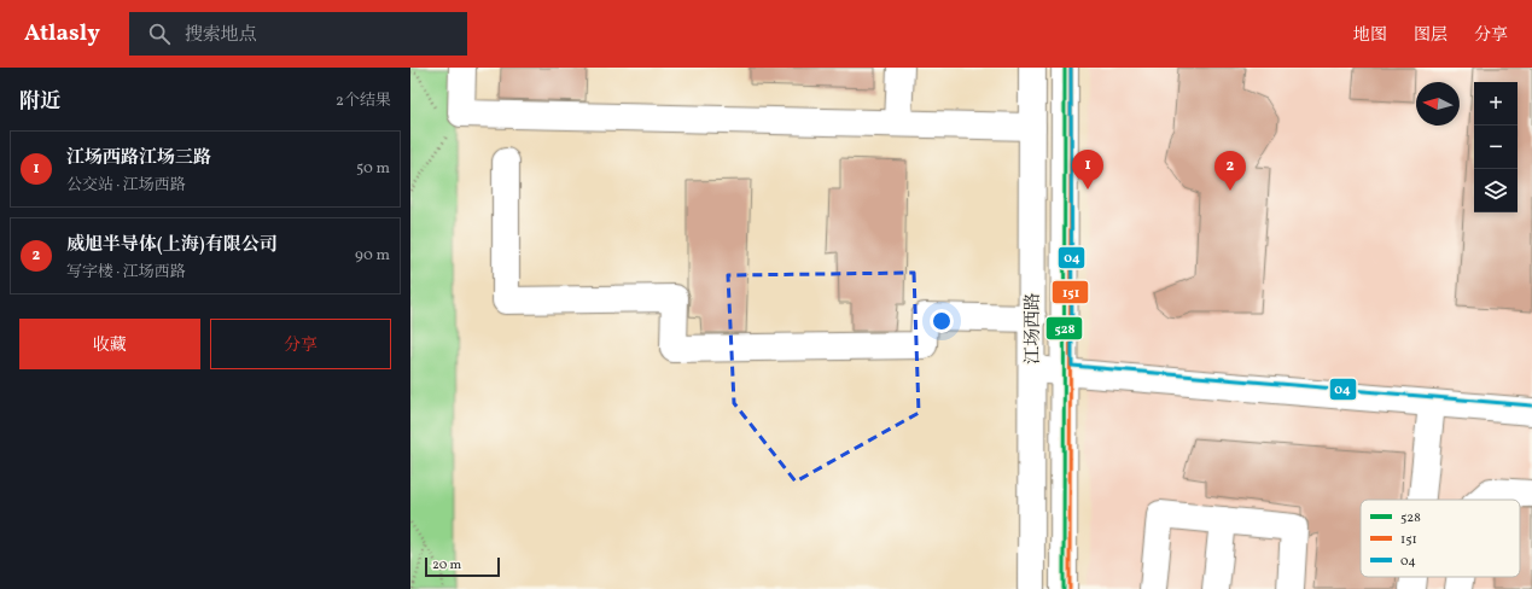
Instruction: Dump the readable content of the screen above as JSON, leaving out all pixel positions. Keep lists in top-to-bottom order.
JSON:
{
  "streets": {
    "main road": ["江场西路"]
  },
  "lines": ["transit line 528", "transit line 151", "transit line 04"],
  "legend": ["528", "151", "04"],
  "scale_bar": "20 m",
  "north": "left",
  "page": {
    "header": "Atlasly",
    "search": "搜索地点",
    "nav": ["地图", "图层", "分享"],
    "heading": ["附近", "2个结果"],
    "map_buttons": ["+", "−"],
    "list": [
      {
        "mark": "1",
        "name": "江场西路江场三路",
        "note": "公交站 · 江场西路",
        "value": "50 m"
      },
      {
        "mark": "2",
        "name": "威旭半导体(上海)有限公司",
        "note": "写字楼 · 江场西路",
        "value": "90 m"
      }
    ],
    "pins": ["1", "2"],
    "buttons": ["收藏", "分享"],
    "scale": "20 m"
  }
}
